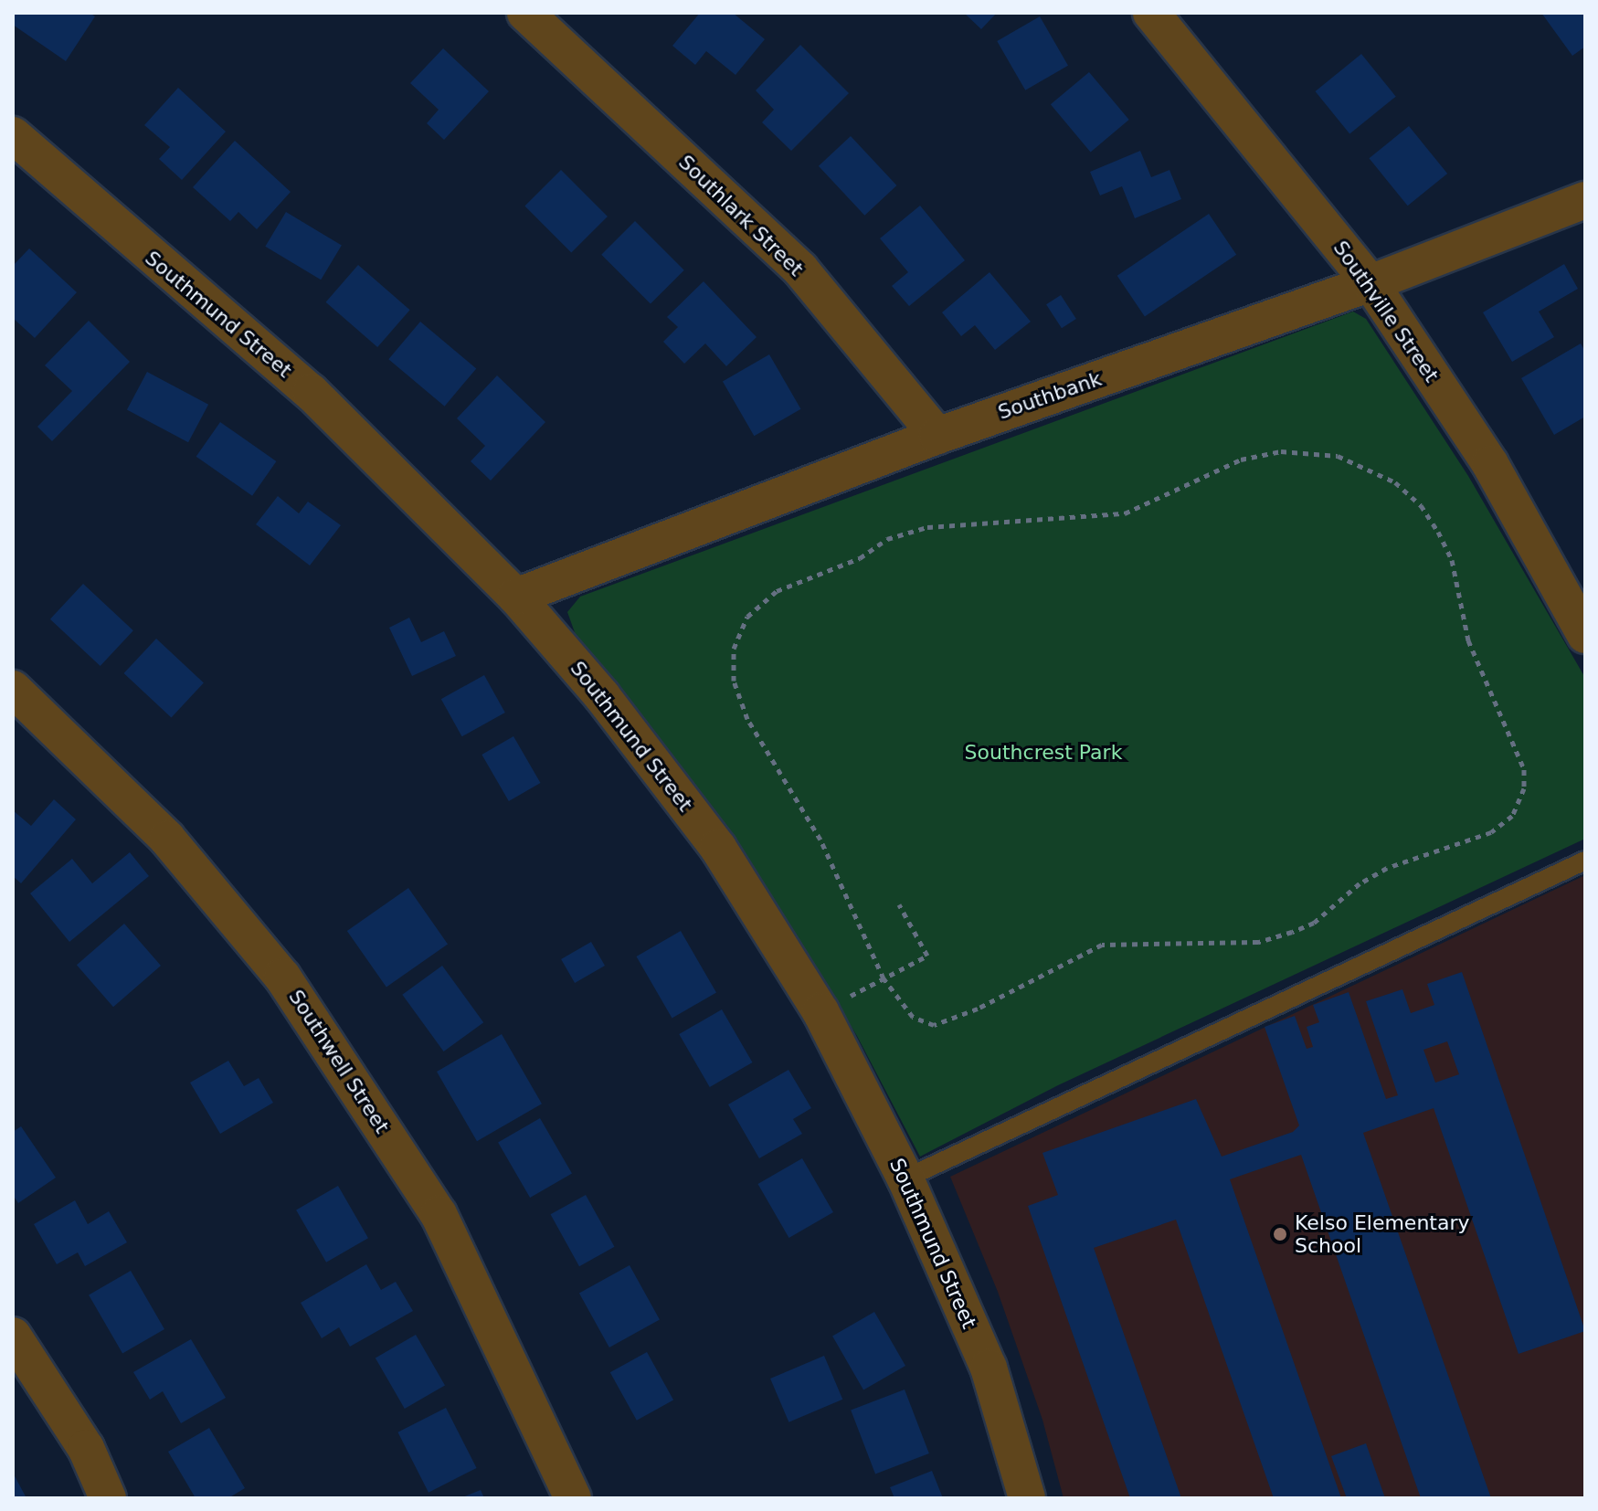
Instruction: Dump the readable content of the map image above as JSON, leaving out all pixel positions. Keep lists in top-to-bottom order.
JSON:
{
  "streets": {
    "street": [
      "Southlark Street",
      "Southville Street",
      "Southmund Street",
      "Southbank",
      "Southwell Street"
    ]
  },
  "crossings": [
    ["Southlark Street", "Southbank"],
    ["Southville Street", "Southbank"],
    ["Southmund Street", "Southbank"]
  ],
  "parks": ["Southcrest Park"],
  "places": ["Kelso Elementary School"]
}
